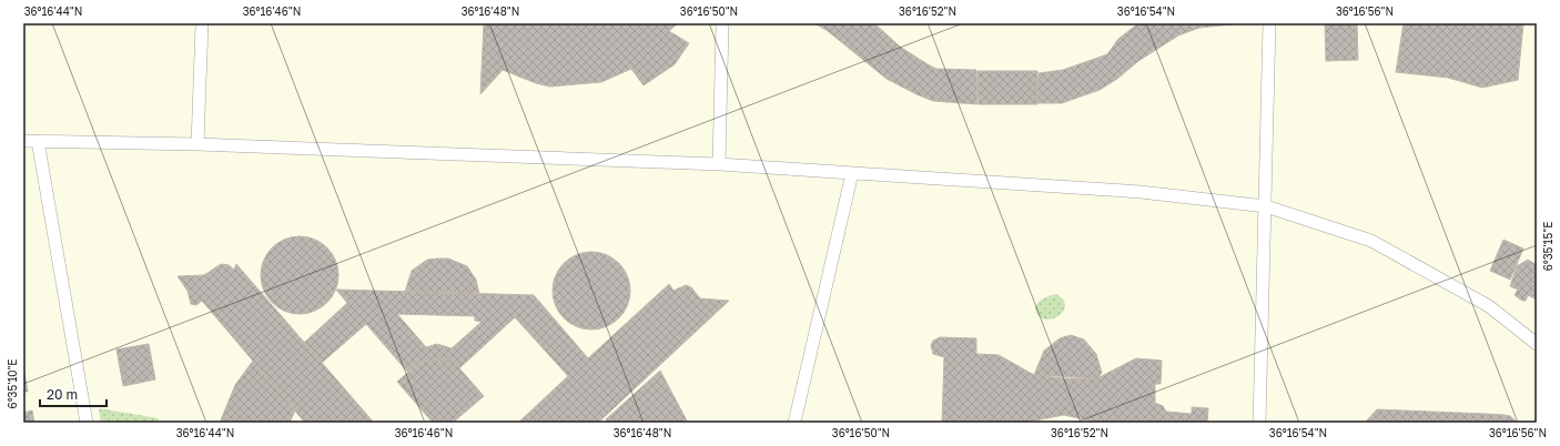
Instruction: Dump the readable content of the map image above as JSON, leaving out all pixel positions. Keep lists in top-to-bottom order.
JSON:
{
  "scale_bar": "20 m",
  "coordinates": [
    "36°16'44\"N",
    "36°16'46\"N",
    "36°16'48\"N",
    "36°16'50\"N",
    "36°16'52\"N",
    "36°16'54\"N",
    "36°16'56\"N",
    "6°35'15\"E",
    "6°35'10\"E"
  ]
}
